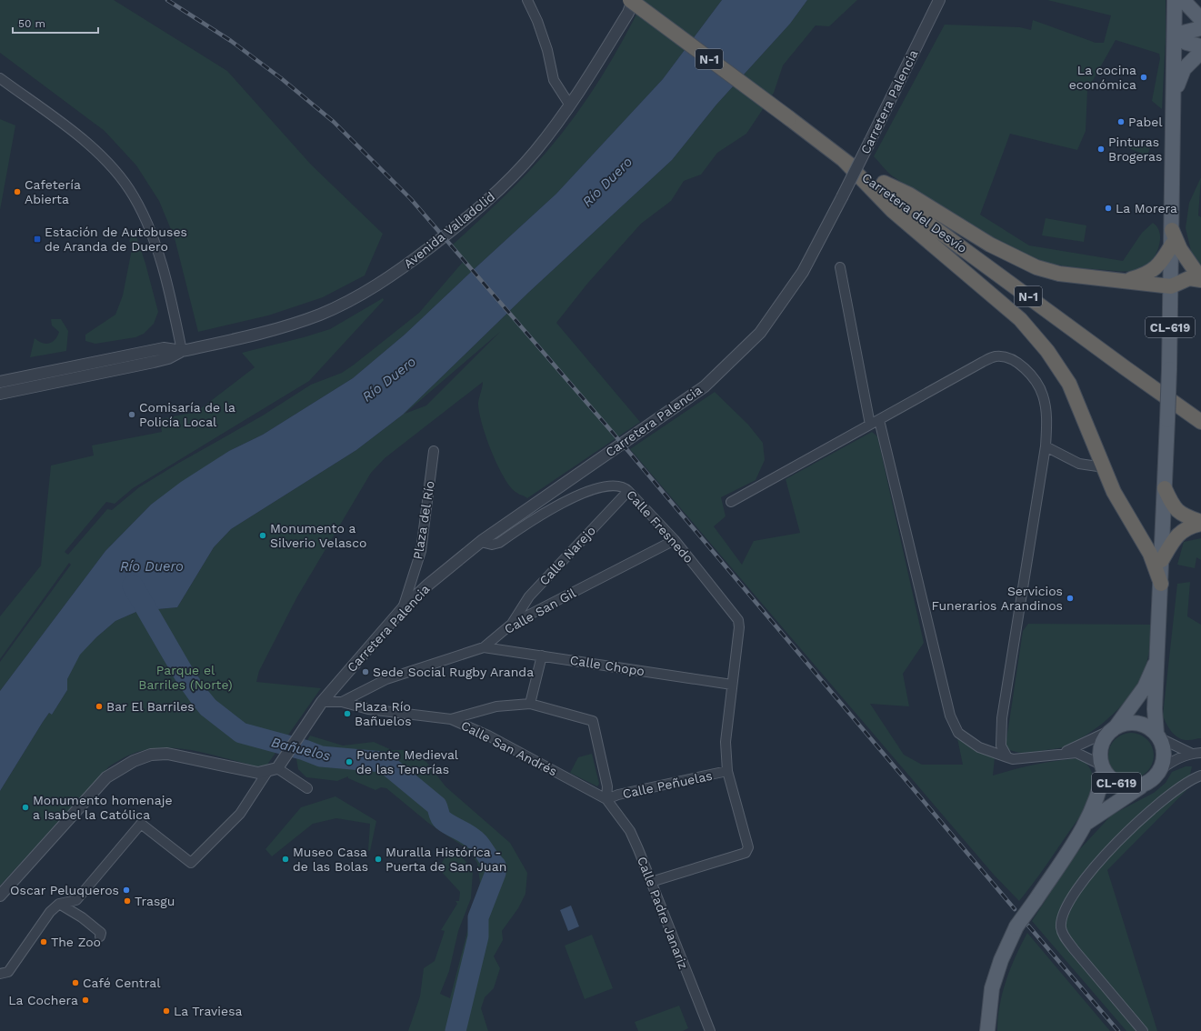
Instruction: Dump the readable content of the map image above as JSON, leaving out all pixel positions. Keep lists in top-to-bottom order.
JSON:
{
  "streets": {
    "highway": ["N-1", "Carretera del Desvío"],
    "main road": ["CL-619"],
    "street": [
      "Carretera Palencia",
      "Avenida Valladolid",
      "Plaza del Río",
      "Calle Fresnedo",
      "Calle Narejo",
      "Calle San Gil",
      "Calle Chopo",
      "Calle San Andrés",
      "Calle Peñuelas",
      "Calle Padre Janariz"
    ]
  },
  "crossings": [
    ["N-1", "Carretera del Desvío"],
    ["N-1", "CL-619"],
    ["Carretera Palencia", "Plaza del Río"],
    ["Carretera Palencia", "Calle Fresnedo"],
    ["Carretera Palencia", "Calle San Gil"],
    ["Carretera del Desvío", "Avenida Valladolid"],
    ["Calle Fresnedo", "Calle Narejo"],
    ["Calle Fresnedo", "Calle San Gil"],
    ["Calle Fresnedo", "Calle Chopo"],
    ["Calle Narejo", "Calle San Gil"],
    ["Calle San Gil", "Calle Chopo"],
    ["Calle San Gil", "Calle San Andrés"],
    ["Calle San Andrés", "Calle Peñuelas"],
    ["Calle San Andrés", "Calle Padre Janariz"],
    ["Calle Peñuelas", "Calle Padre Janariz"]
  ],
  "water": ["Río Duero", "Bañuelos"],
  "parks": ["Parque el Barriles (Norte)"],
  "places": {
    "other": [
      "La cocina económica",
      "Pabel",
      "Pinturas Brogeras",
      "Cafetería Abierta",
      "La Morera",
      "Comisaría de la Policía Local",
      "Monumento a Silverio Velasco",
      "Servicios Funerarios Arandinos",
      "Sede Social Rugby Aranda",
      "Bar El Barriles",
      "Plaza Río Bañuelos",
      "Puente Medieval de las Tenerías",
      "Monumento homenaje a Isabel la Católica",
      "Museo Casa de las Bolas",
      "Muralla Histórica - Puerta de San Juan",
      "Oscar Peluqueros",
      "Trasgu",
      "The Zoo",
      "Café Central",
      "La Cochera",
      "La Traviesa"
    ],
    "transit": ["Estación de Autobuses de Aranda de Duero"]
  },
  "scale_bar": "50 m"
}
